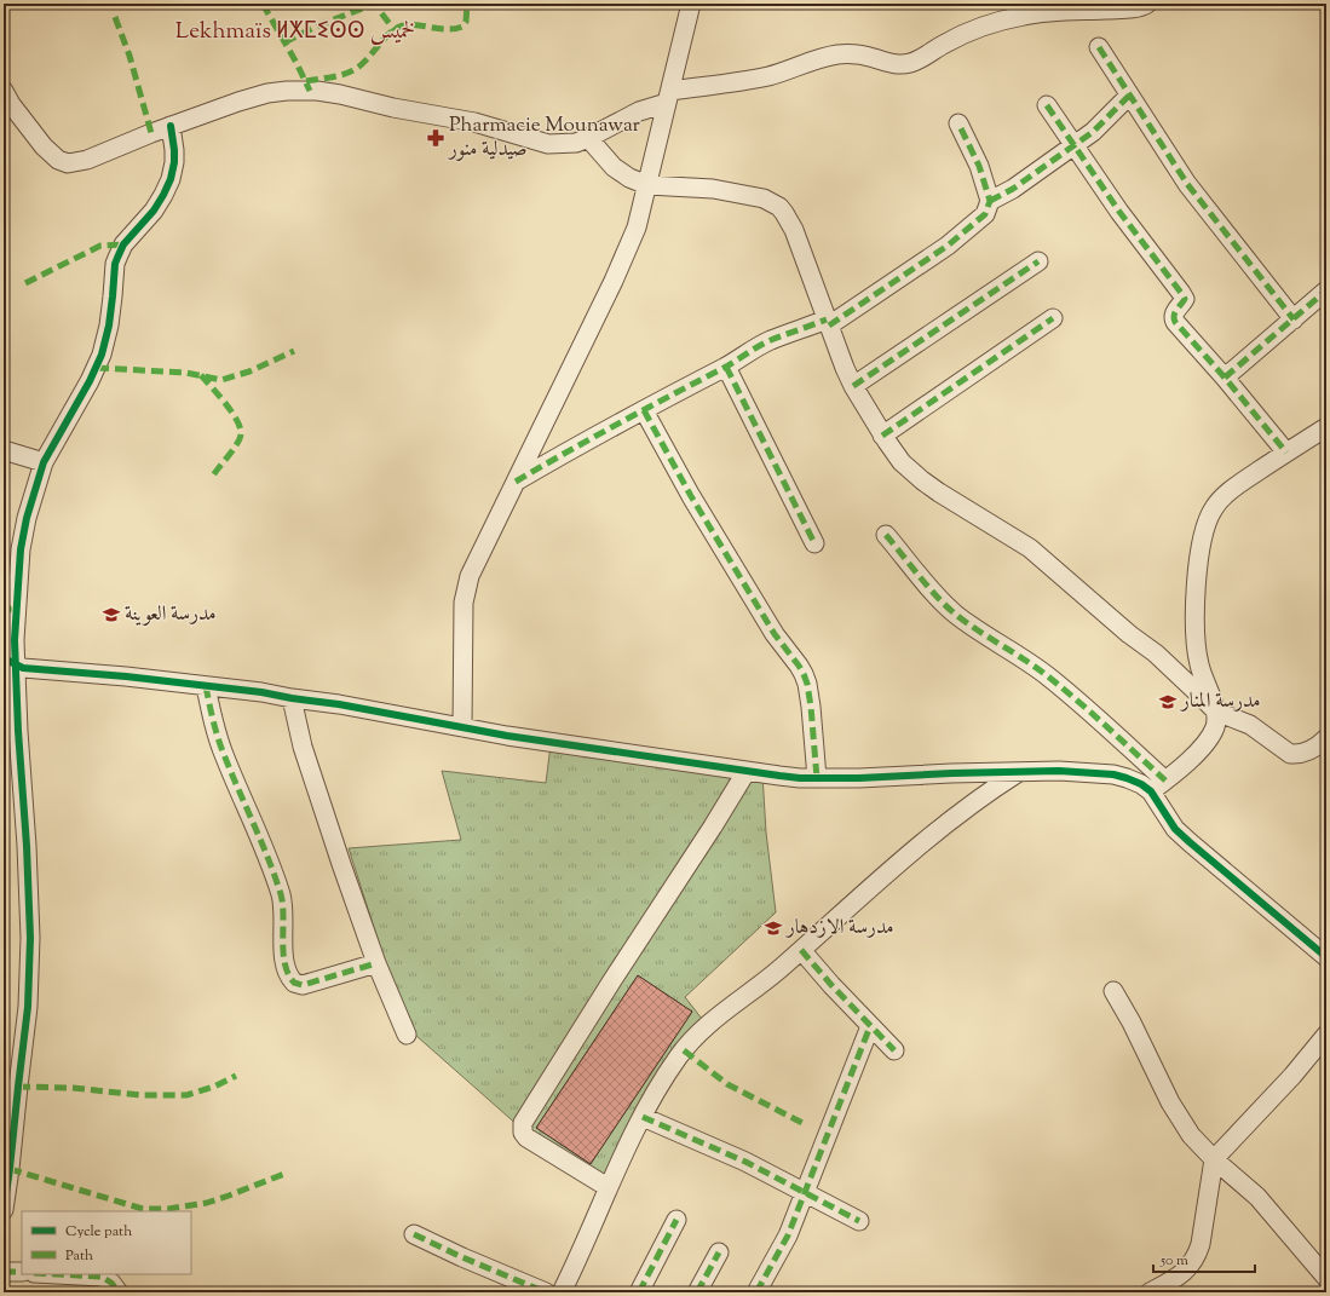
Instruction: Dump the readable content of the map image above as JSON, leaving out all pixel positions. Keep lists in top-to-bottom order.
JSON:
{
  "districts": ["Lekhmaïs ⵍⵅⵎⵉⵙⵙ لخميس"],
  "places": {
    "pharmacy": ["Pharmacie Mounawar صيدلية منور"],
    "school or university": ["مدرسة العوينة", "مدرسة المنار", "مدرسة الازدهار"]
  },
  "legend": ["Cycle path", "Path"],
  "scale_bar": "50 m"
}
